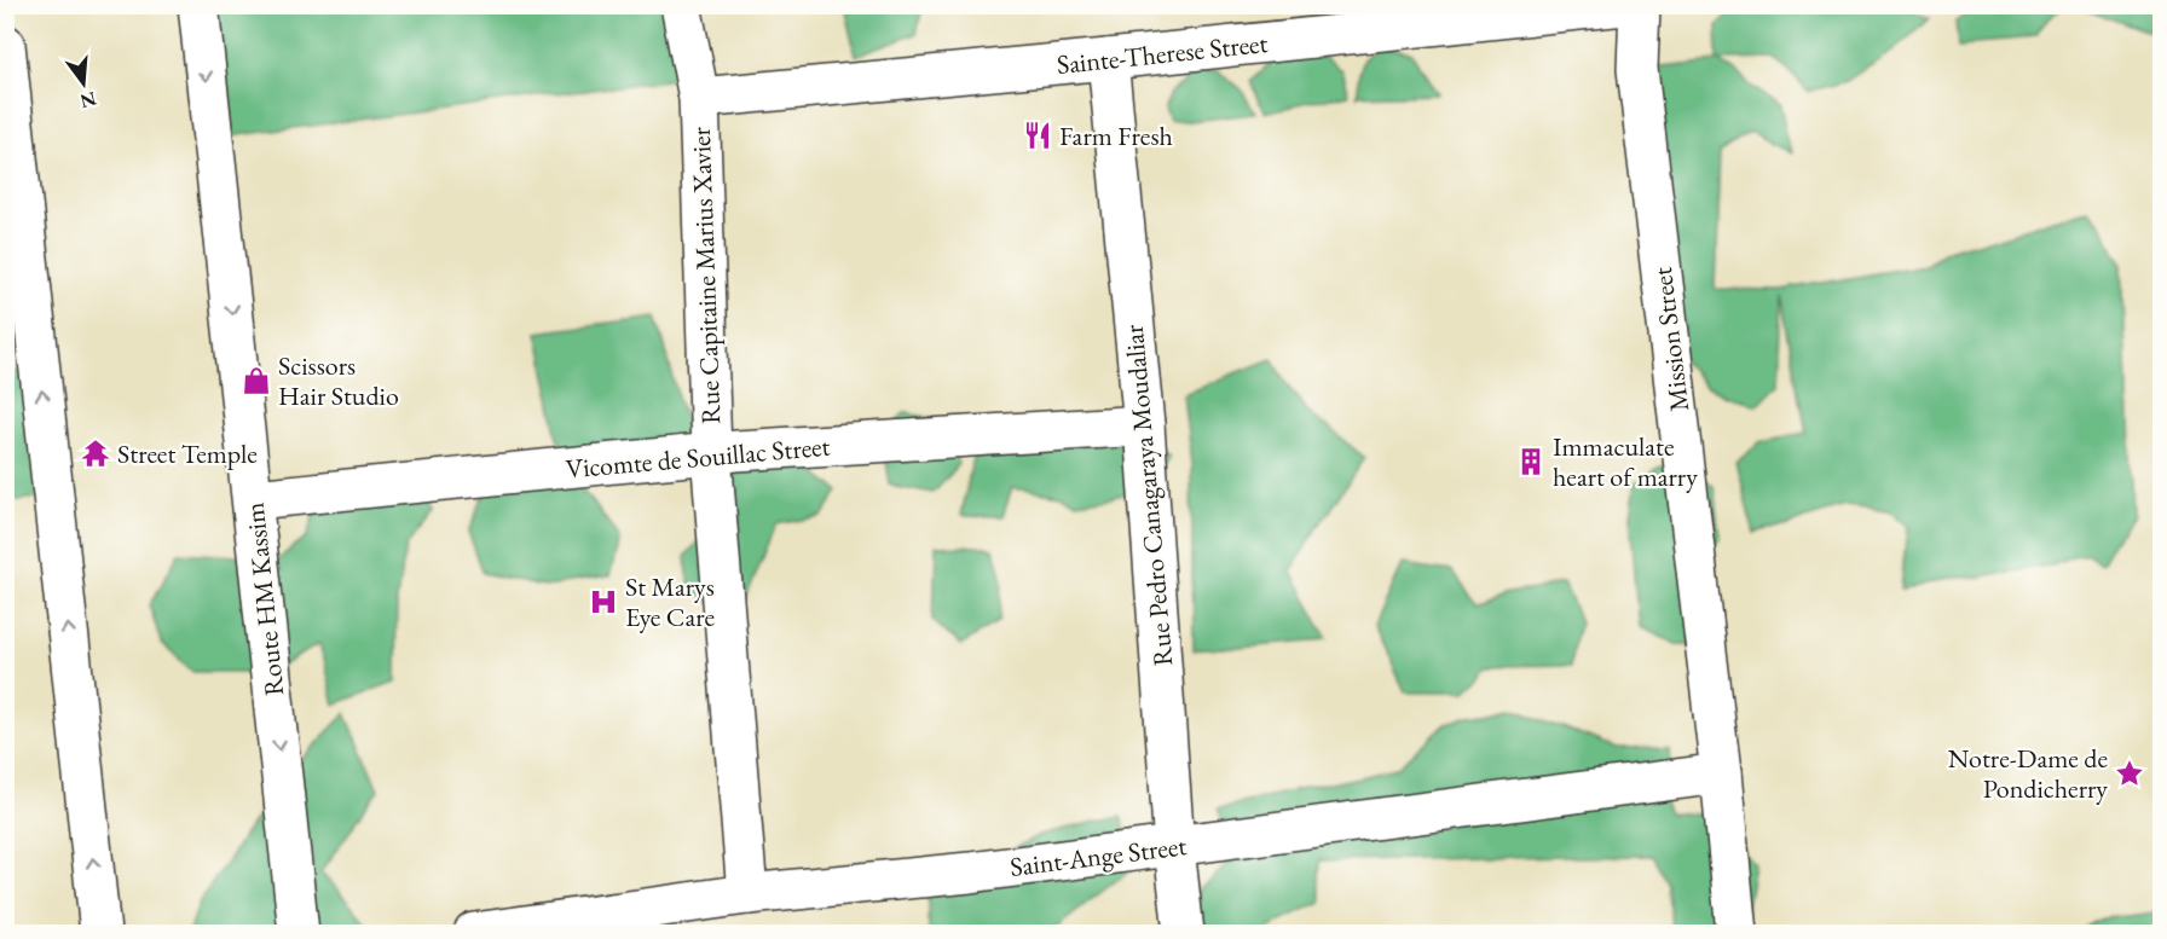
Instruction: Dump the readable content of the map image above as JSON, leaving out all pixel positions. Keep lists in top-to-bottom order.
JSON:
{
  "streets": {
    "street": [
      "Sainte-Therese Street",
      "Rue Capitaine Marius Xavier",
      "Mission Street",
      "Vicomte de Souillac Street",
      "Rue Pedro Canagaraya Moudaliar",
      "Route HM Kassim",
      "Saint-Ange Street"
    ]
  },
  "crossings": [
    ["Sainte-Therese Street", "Rue Capitaine Marius Xavier"],
    ["Sainte-Therese Street", "Rue Pedro Canagaraya Moudaliar"],
    ["Rue Capitaine Marius Xavier", "Vicomte de Souillac Street"],
    ["Rue Capitaine Marius Xavier", "Saint-Ange Street"],
    ["Mission Street", "Saint-Ange Street"],
    ["Vicomte de Souillac Street", "Rue Pedro Canagaraya Moudaliar"],
    ["Vicomte de Souillac Street", "Route HM Kassim"],
    ["Rue Pedro Canagaraya Moudaliar", "Saint-Ange Street"]
  ],
  "places": {
    "restaurant": ["Farm Fresh"],
    "shop": ["Scissors Hair Studio"],
    "temple": ["Street Temple"],
    "building": ["Immaculate heart of marry"],
    "hospital": ["St Marys Eye Care"],
    "place": ["Notre-Dame de Pondicherry"]
  },
  "north": "bottom"
}
